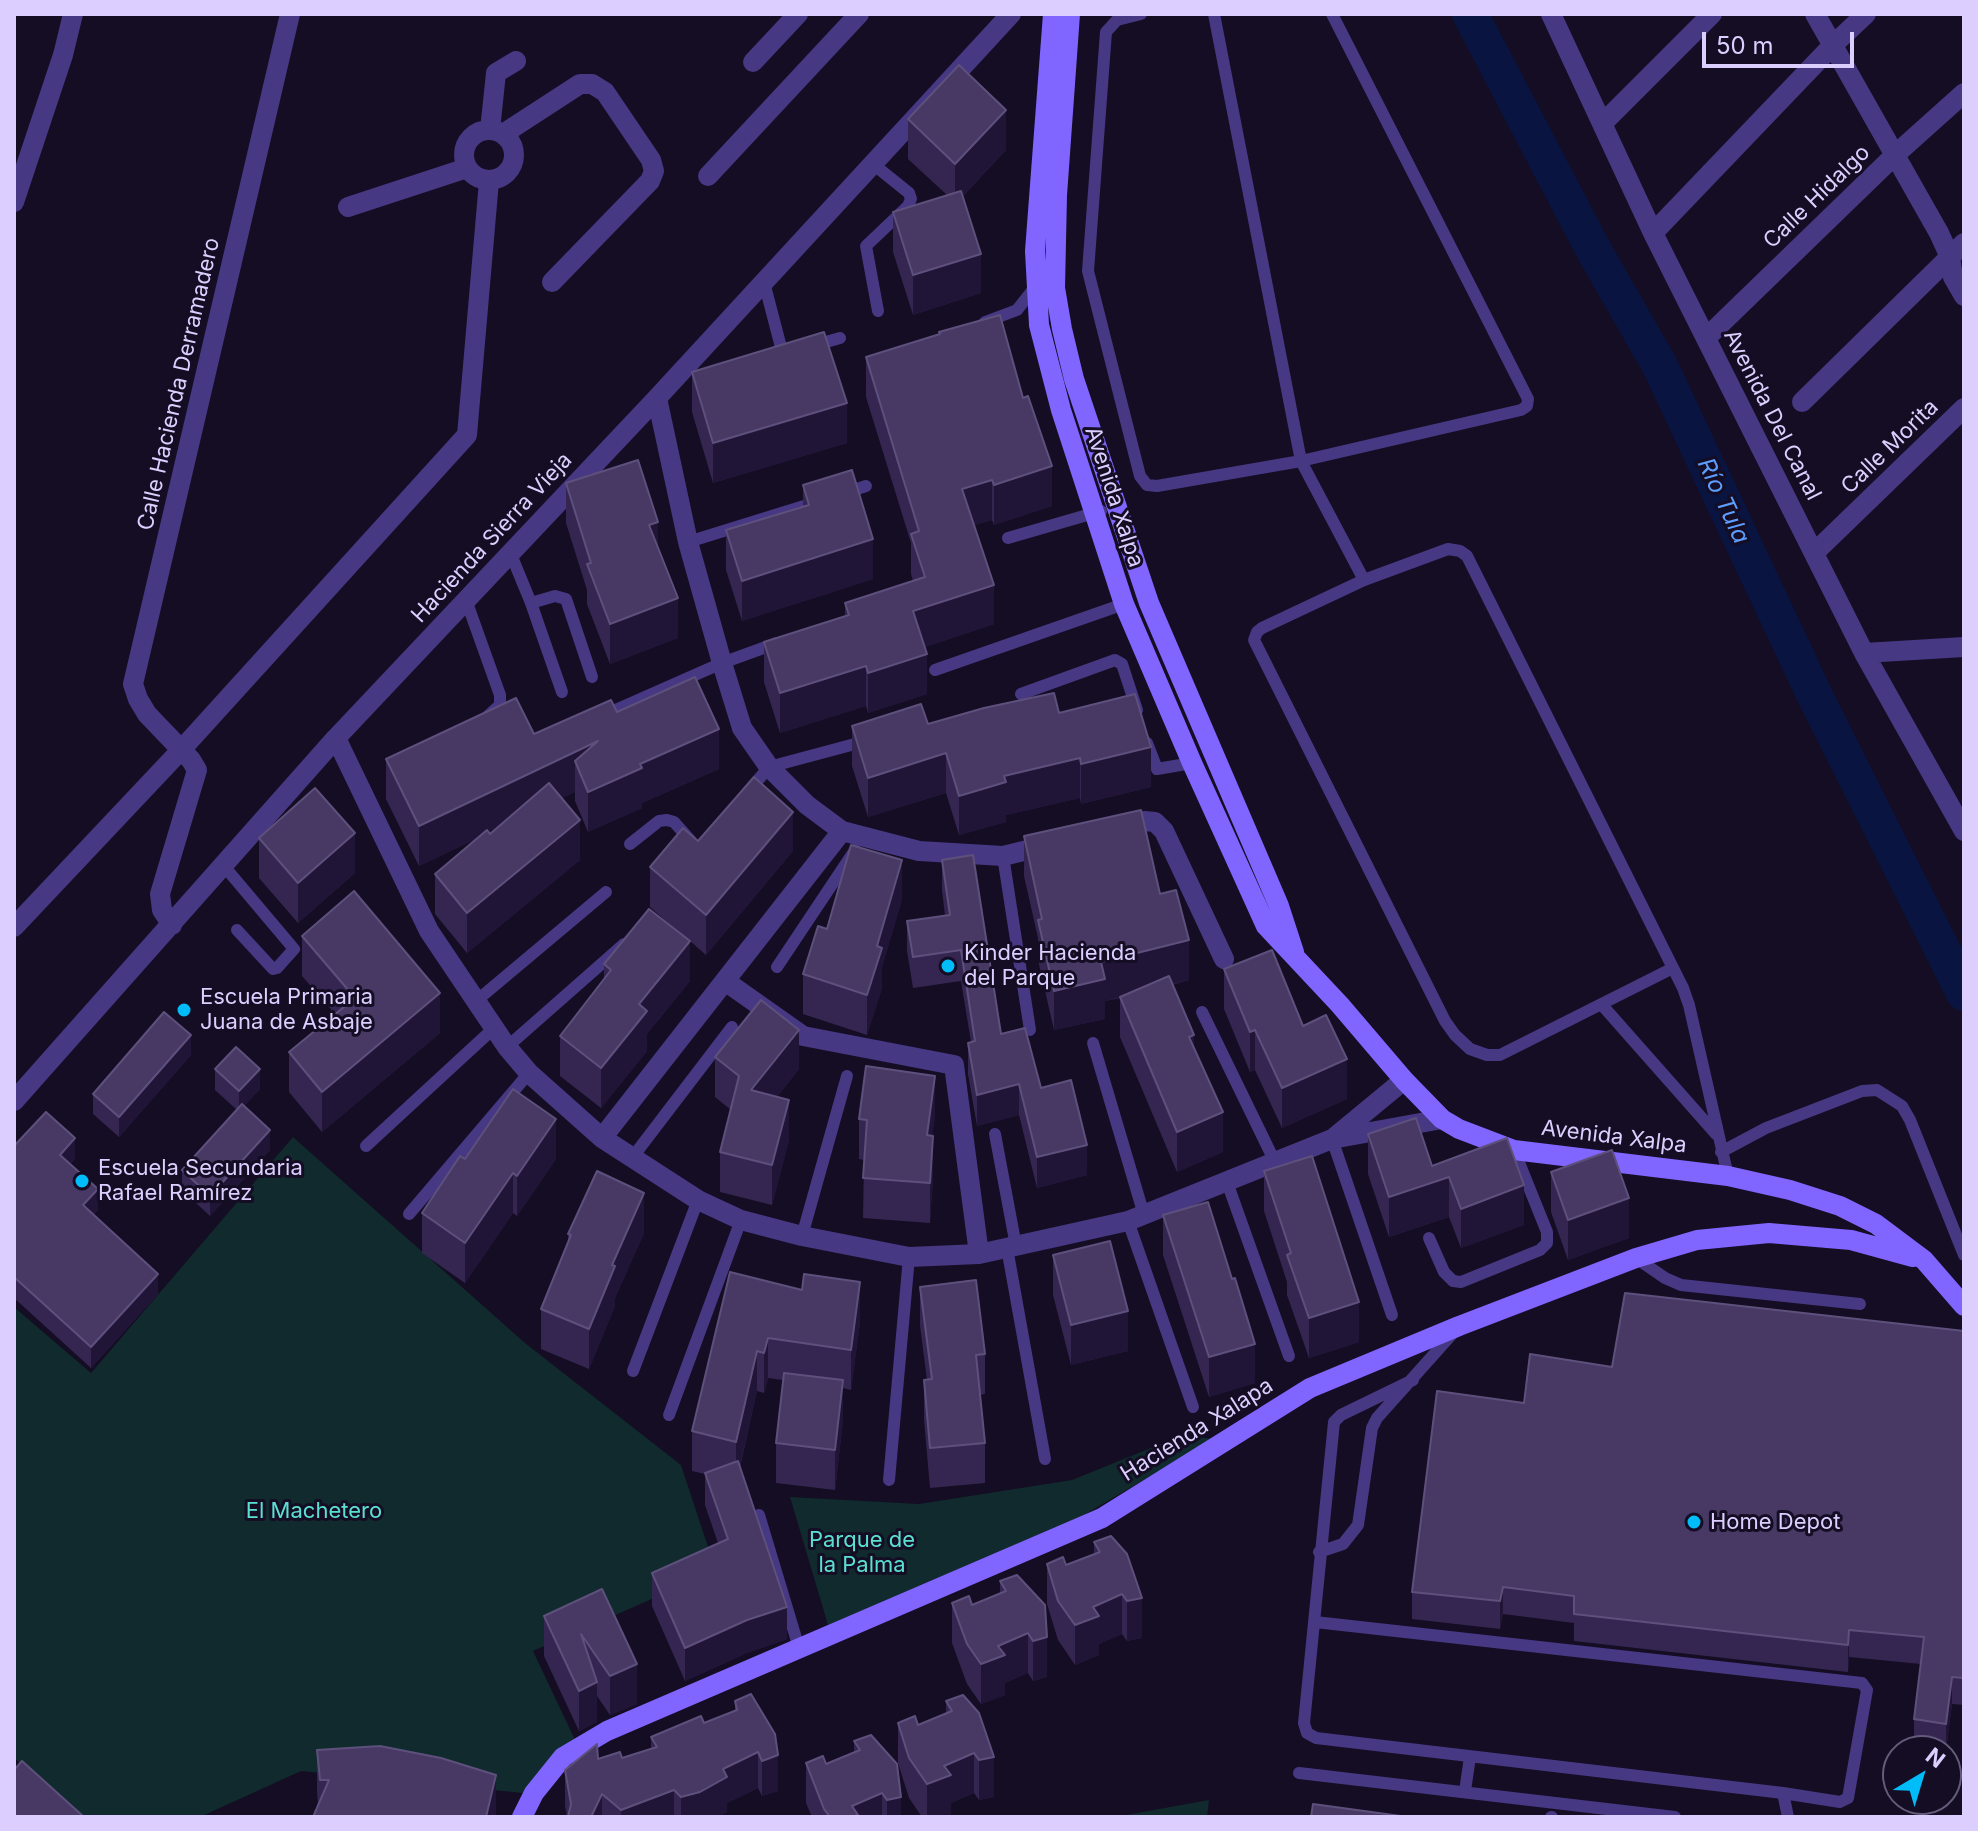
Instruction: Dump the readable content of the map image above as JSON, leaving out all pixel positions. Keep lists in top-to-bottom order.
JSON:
{
  "streets": {
    "main road": ["Avenida Xalpa", "Hacienda Xalapa"],
    "street": [
      "Calle Hidalgo",
      "Calle Hacienda Derramadero",
      "Avenida Del Canal",
      "Calle Morita",
      "Hacienda Sierra Vieja"
    ]
  },
  "crossings": [
    ["Calle Hidalgo", "Avenida Del Canal"],
    ["Avenida Del Canal", "Calle Morita"],
    ["Avenida Xalpa", "Hacienda Xalapa"]
  ],
  "water": ["Río Tula"],
  "parks": ["El Machetero", "Parque de la Palma"],
  "places": [
    "Kinder Hacienda del Parque",
    "Escuela Primaria Juana de Asbaje",
    "Escuela Secundaria Rafael Ramírez",
    "Home Depot"
  ],
  "scale_bar": "50 m",
  "north": "top right"
}
